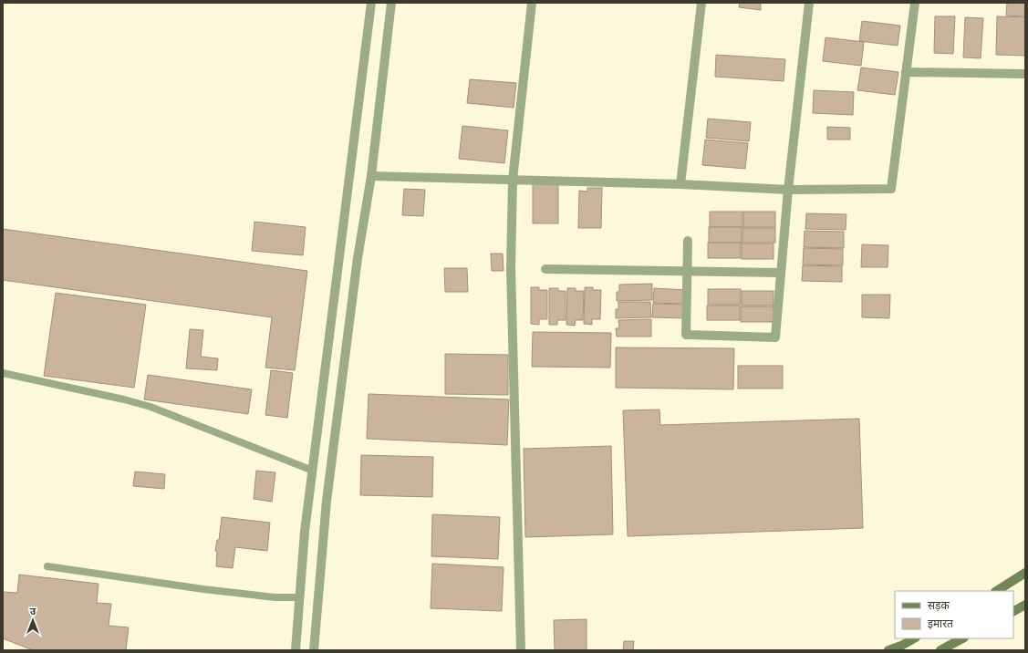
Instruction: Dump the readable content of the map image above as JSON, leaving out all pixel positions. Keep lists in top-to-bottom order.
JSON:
{
  "legend": ["सड़क", "इमारत"],
  "north": "top"
}
